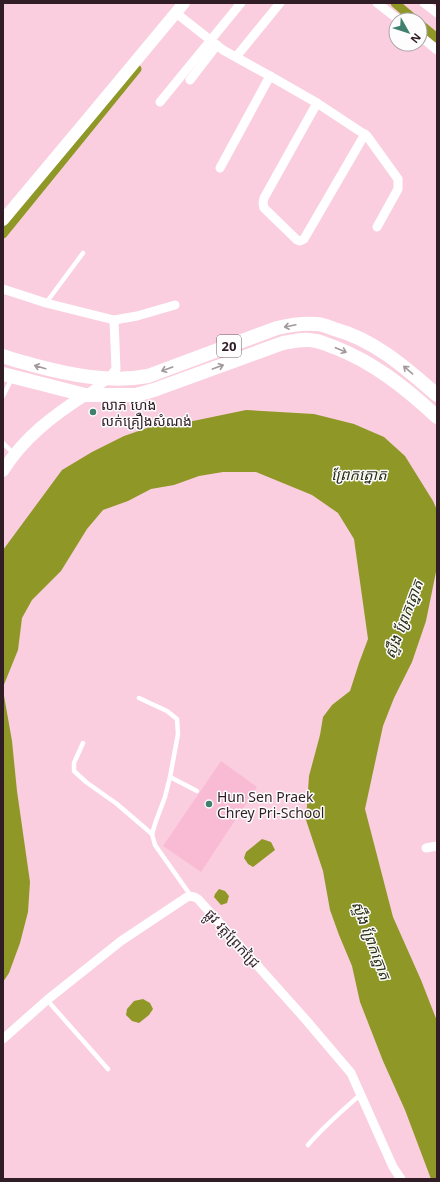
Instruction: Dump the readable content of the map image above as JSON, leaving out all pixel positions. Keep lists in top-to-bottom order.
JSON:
{
  "streets": {
    "main road": ["20"],
    "street": ["ផ្លូវ វត្តព្រែកជ្រៃ"]
  },
  "water": ["ព្រែកត្នោត", "ស្ទឹង ព្រែកត្នោត"],
  "places": ["លាភ ហេង លក់គ្រឿងសំណង់", "Hun Sen Praek Chrey Pri-School"],
  "north": "bottom right"
}
